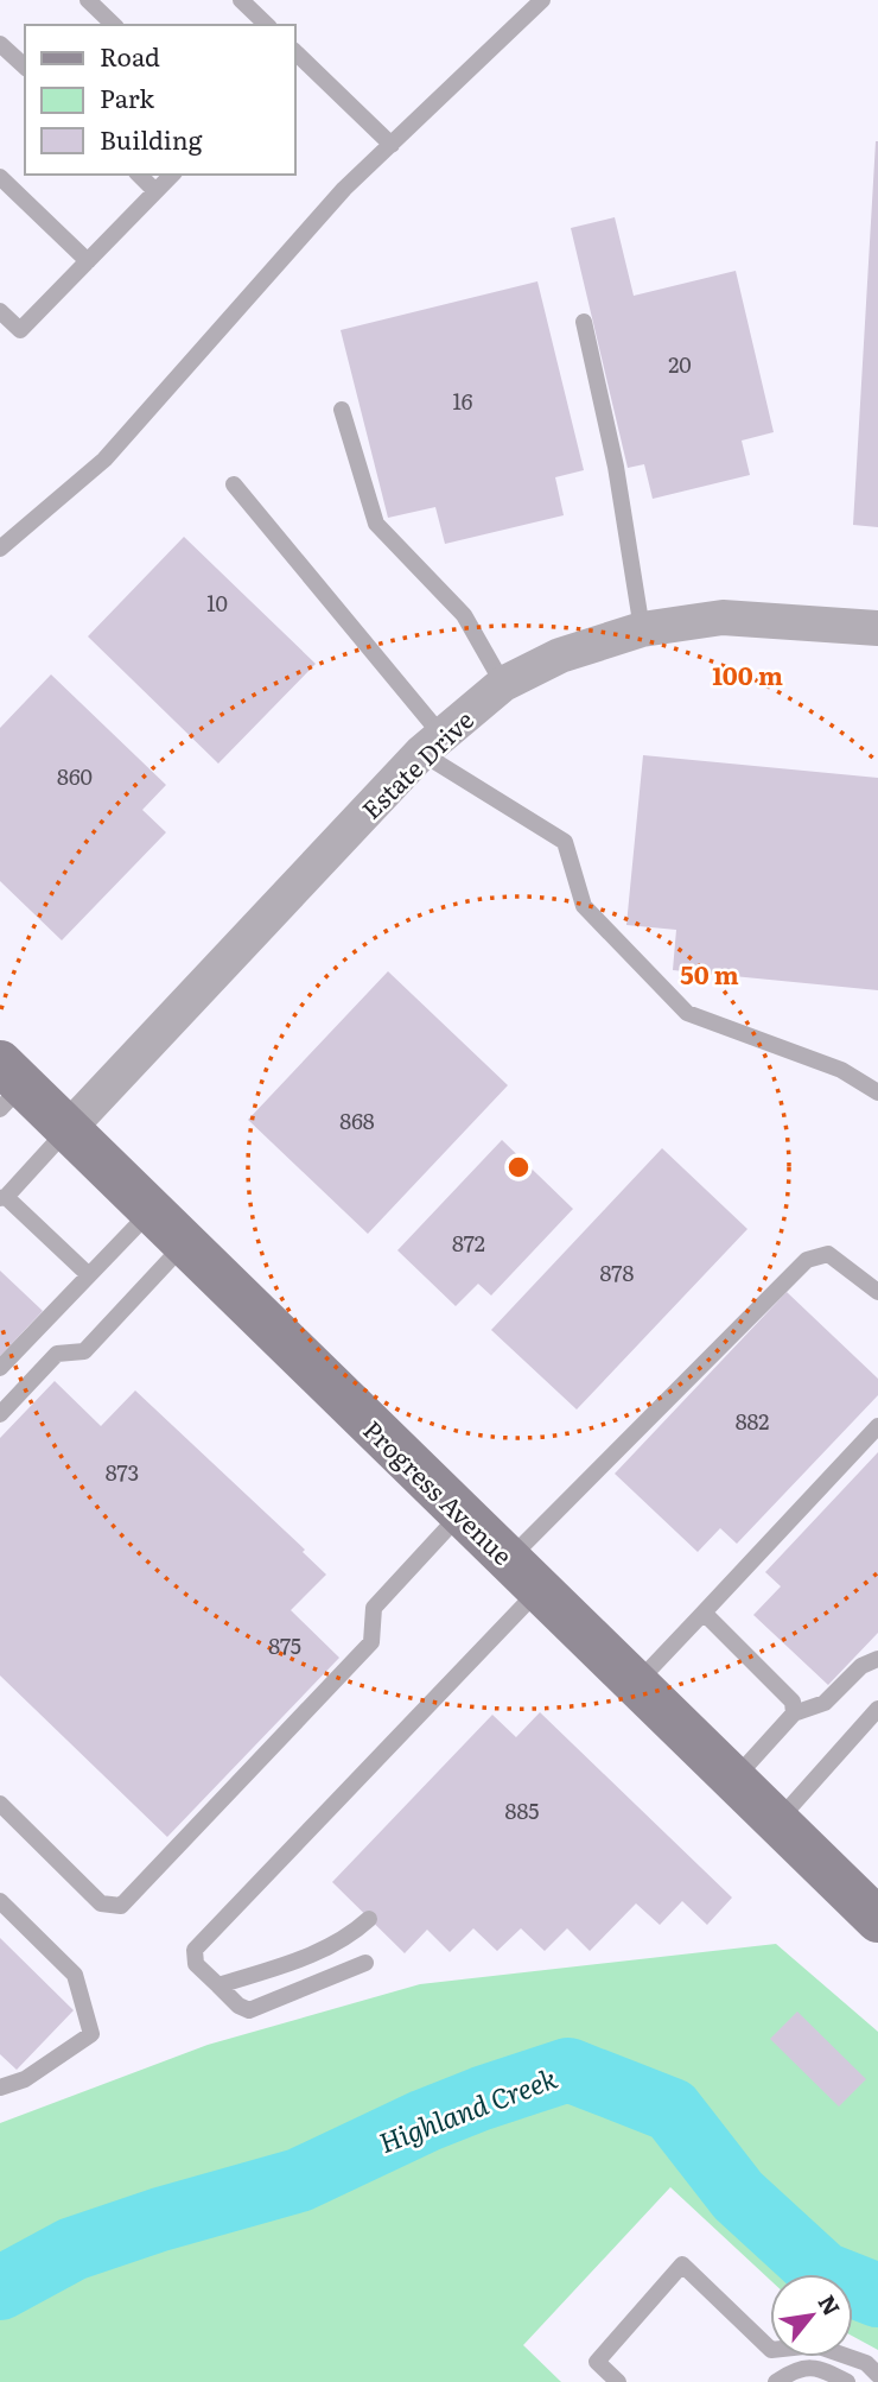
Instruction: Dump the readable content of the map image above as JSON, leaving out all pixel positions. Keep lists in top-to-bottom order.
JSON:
{
  "streets": {
    "main road": ["Progress Avenue"],
    "street": ["Estate Drive"]
  },
  "crossings": [
    ["Estate Drive", "Progress Avenue"]
  ],
  "water": ["Highland Creek"],
  "house_numbers": [
    "20",
    "16",
    "10",
    "860",
    "868",
    "872",
    "878",
    "882",
    "873",
    "875",
    "885"
  ],
  "legend": ["Road", "Park", "Building"],
  "north": "top right",
  "rings": ["100 m", "50 m"]
}
